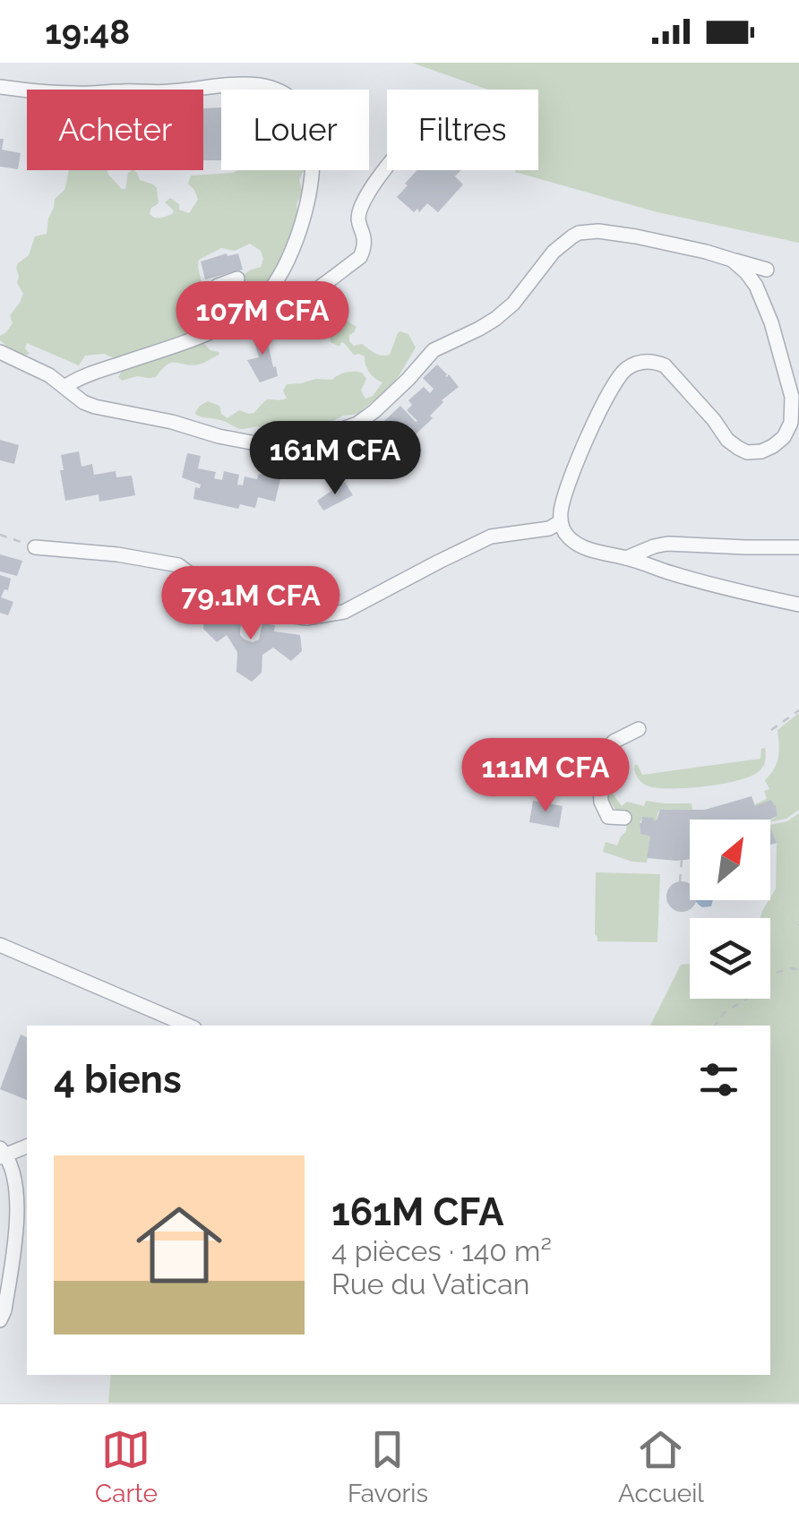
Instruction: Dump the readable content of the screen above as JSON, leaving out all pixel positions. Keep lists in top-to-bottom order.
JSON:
{
  "north": "top right",
  "page": {
    "status": "19:48",
    "chip": ["Acheter", "Louer", "Filtres"],
    "price": [
      "107M CFA",
      "161M CFA",
      "79.1M CFA",
      "111M CFA"
    ],
    "heading": "4 biens",
    "list": [
      {
        "name": "161M CFA",
        "note": "4 pièces · 140 m² · Rue du Vatican"
      }
    ],
    "tabs": ["Carte", "Favoris", "Accueil"]
  }
}
